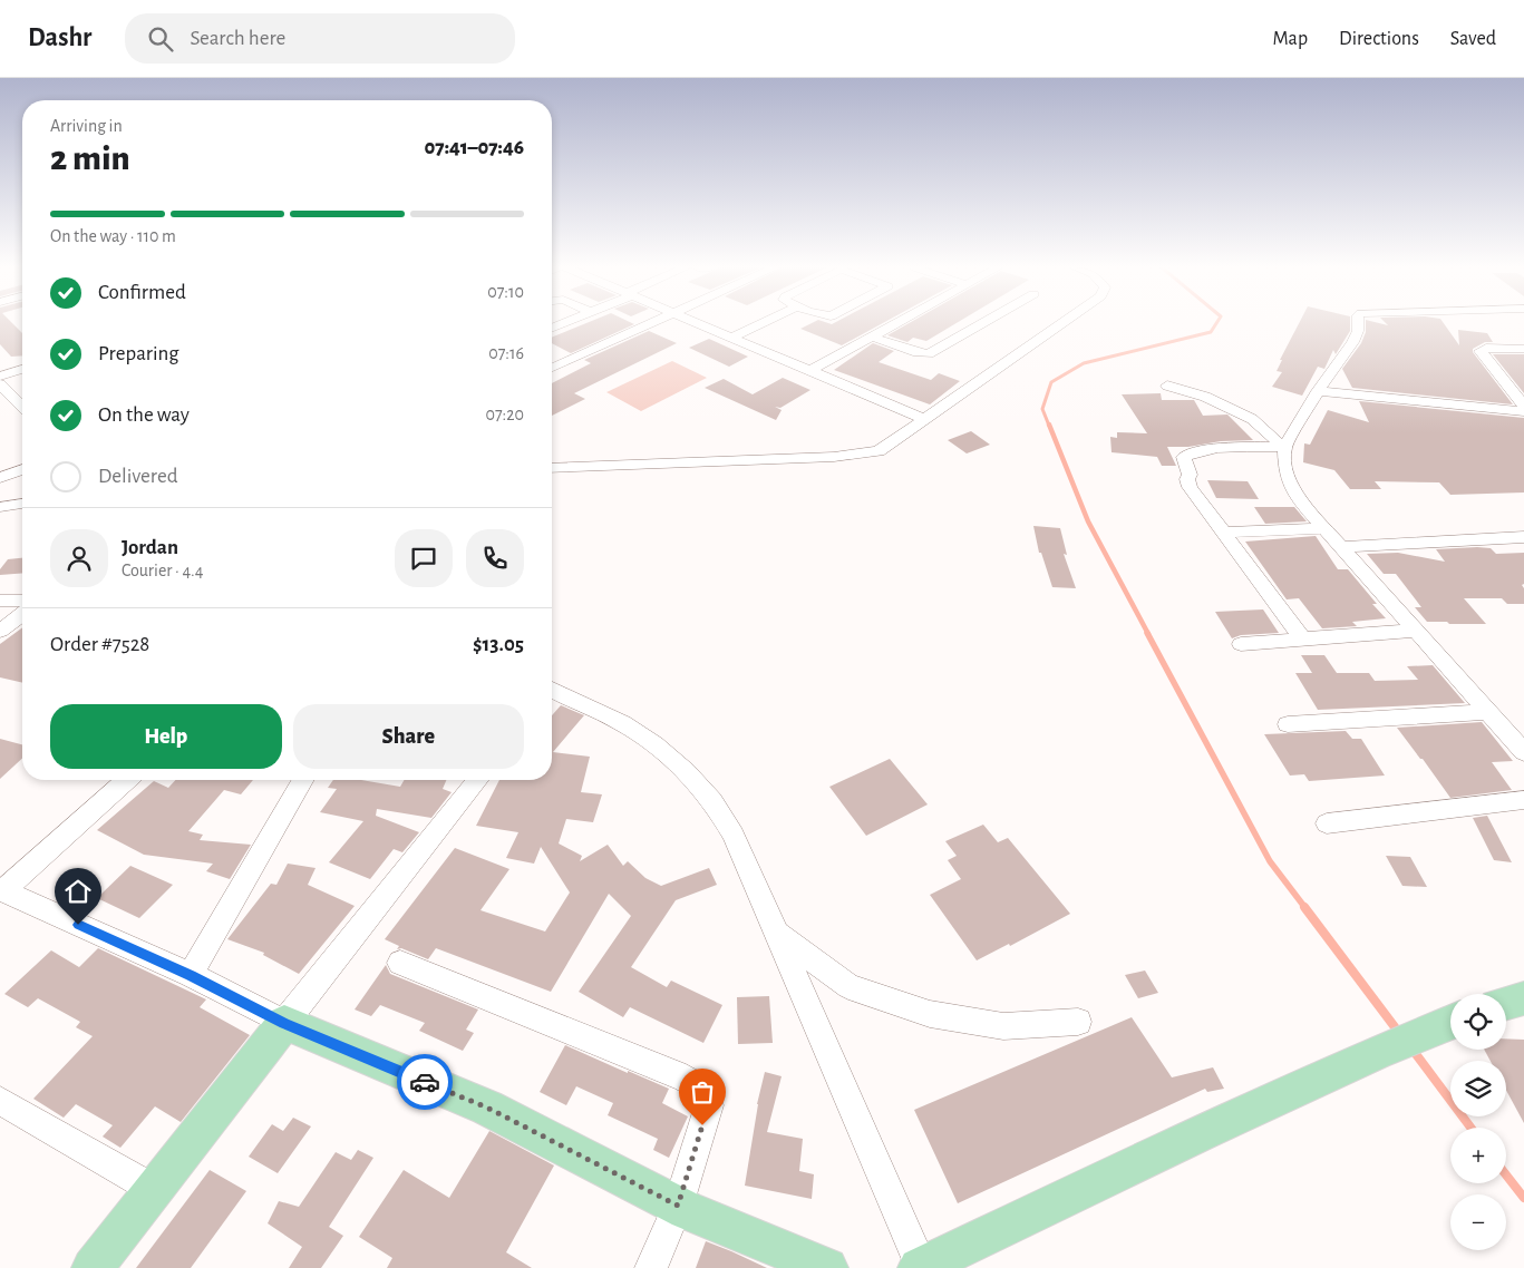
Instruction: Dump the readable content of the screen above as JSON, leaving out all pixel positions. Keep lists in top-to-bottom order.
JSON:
{
  "page": {
    "header": "Dashr",
    "search": "Search here",
    "nav": ["Map", "Directions", "Saved"],
    "heading": ["2 min", "Arriving in", "07:41–07:46"],
    "panel": [
      "Jordan",
      "Courier · 4.4",
      "Order #7528",
      "$13.05"
    ],
    "bar": "On the way · 110 m",
    "list": [
      ["Confirmed", "07:10"],
      ["Preparing", "07:16"],
      ["On the way", "07:20"],
      "Delivered"
    ],
    "buttons": ["Help", "Share"],
    "map_buttons": ["+", "−"]
  }
}
